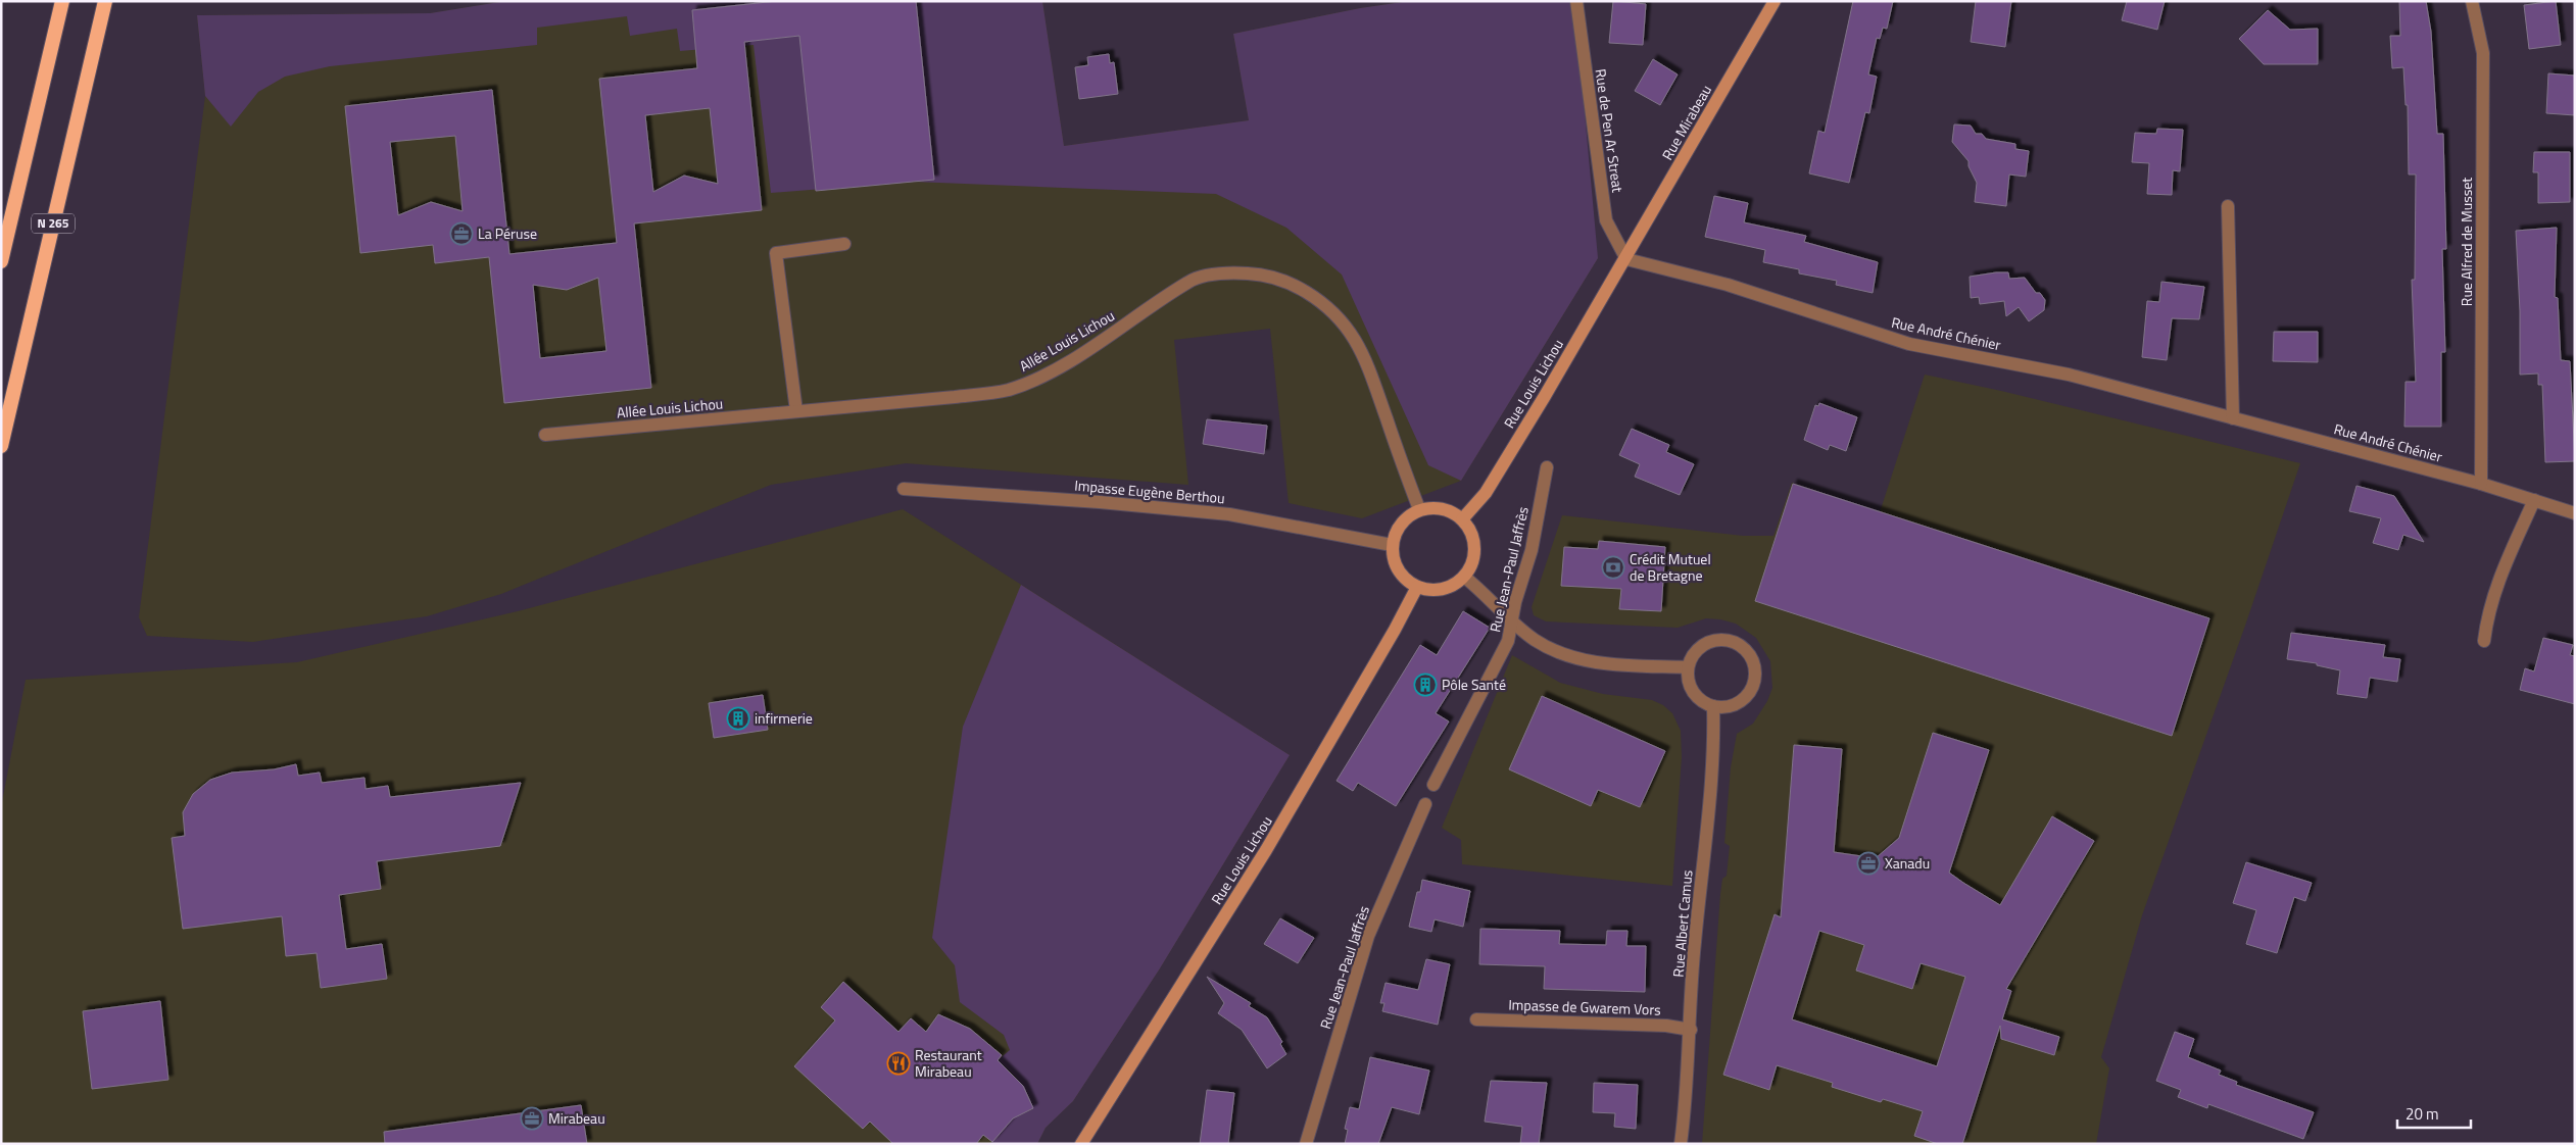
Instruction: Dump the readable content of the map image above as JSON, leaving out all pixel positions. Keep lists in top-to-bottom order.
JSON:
{
  "streets": {
    "highway": ["N 265"],
    "main road": ["Rue Mirabeau", "Rue Louis Lichou"],
    "street": [
      "Rue de Pen Ar Streat",
      "Rue Alfred de Musset",
      "Rue André Chénier",
      "Allée Louis Lichou",
      "Impasse Eugène Berthou",
      "Rue Jean-Paul Jaffrès",
      "Rue Albert Camus",
      "Impasse de Gwarem Vors"
    ]
  },
  "crossings": [
    ["Rue Mirabeau", "Rue de Pen Ar Streat"],
    ["Rue Mirabeau", "Rue André Chénier"],
    ["Rue Mirabeau", "Rue Louis Lichou"],
    ["Rue de Pen Ar Streat", "Rue André Chénier"],
    ["Rue de Pen Ar Streat", "Rue Louis Lichou"],
    ["Rue Alfred de Musset", "Rue André Chénier"],
    ["Rue André Chénier", "Rue Louis Lichou"],
    ["Allée Louis Lichou", "Rue Louis Lichou"],
    ["Allée Louis Lichou", "Impasse Eugène Berthou"],
    ["Rue Louis Lichou", "Impasse Eugène Berthou"],
    ["Rue Albert Camus", "Impasse de Gwarem Vors"]
  ],
  "places": {
    "office": ["La Péruse", "Xanadu", "Mirabeau"],
    "bank": ["Crédit Mutuel de Bretagne"],
    "building": ["Pôle Santé", "infirmerie"],
    "restaurant": ["Restaurant Mirabeau"]
  },
  "scale_bar": "20 m"
}
